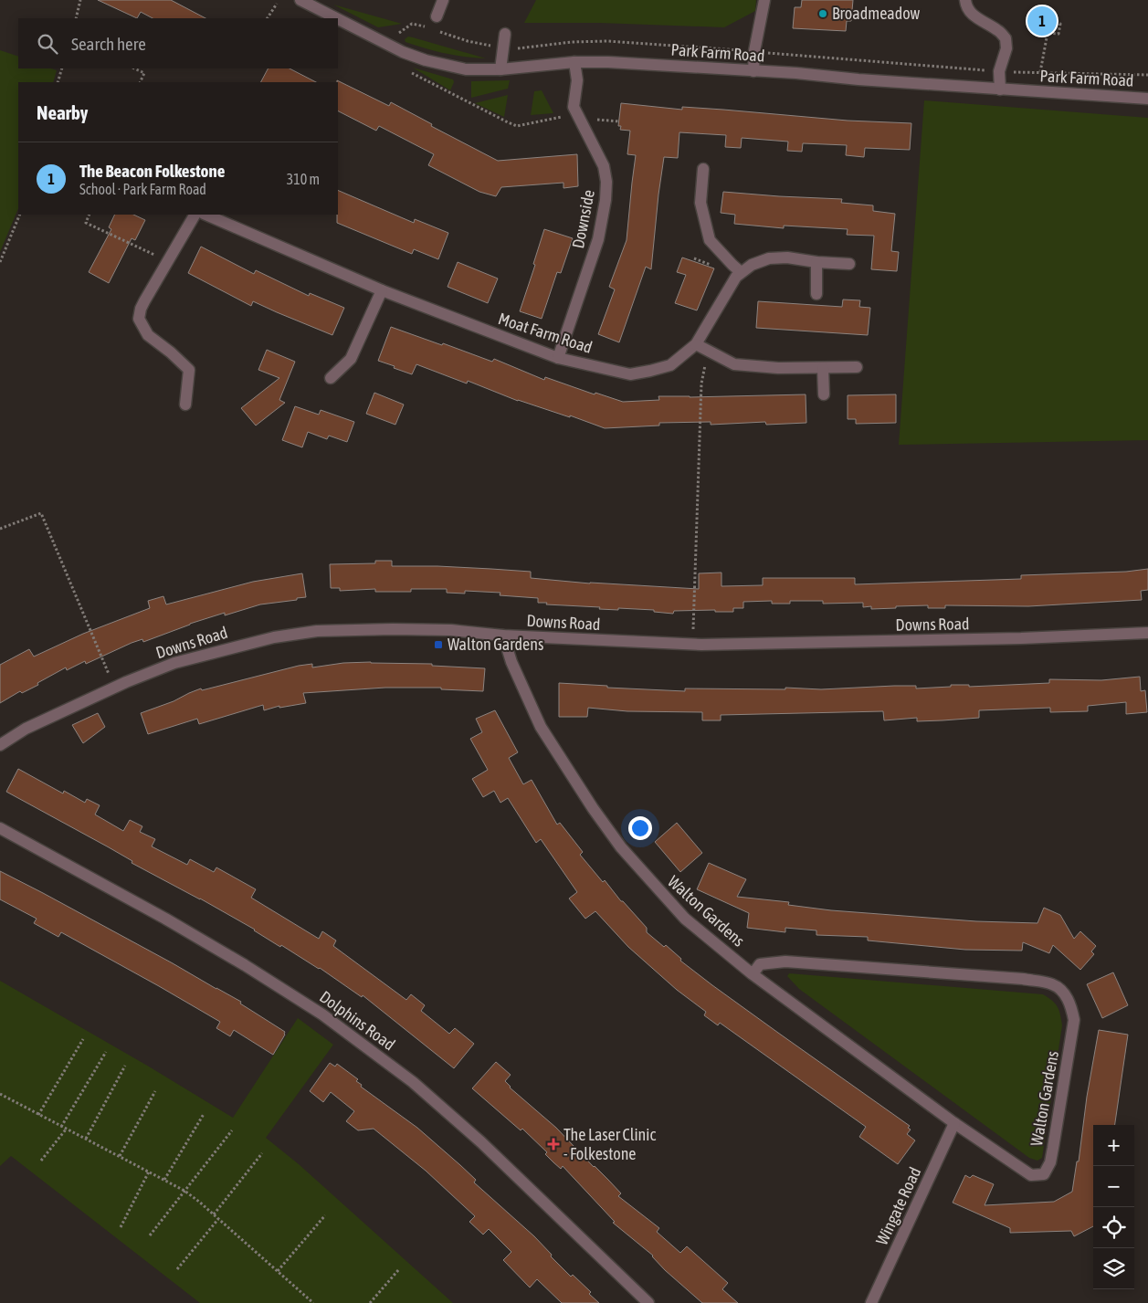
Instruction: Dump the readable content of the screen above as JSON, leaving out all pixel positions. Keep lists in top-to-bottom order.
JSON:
{
  "streets": {
    "street": [
      "Park Farm Road",
      "Downside",
      "Moat Farm Road",
      "Downs Road",
      "Walton Gardens",
      "Dolphins Road",
      "Wingate Road"
    ]
  },
  "crossings": [
    ["Downside", "Moat Farm Road"],
    ["Downs Road", "Walton Gardens"],
    ["Walton Gardens", "Wingate Road"]
  ],
  "places": {
    "other": ["Broadmeadow"],
    "transit": ["Walton Gardens"],
    "health": ["The Laser Clinic - Folkestone"]
  },
  "page": {
    "pins": "1",
    "search": "Search here",
    "heading": "Nearby",
    "list": [
      {
        "mark": "1",
        "name": "The Beacon Folkestone",
        "note": "School · Park Farm Road",
        "value": "310 m"
      }
    ],
    "map_buttons": ["+", "−"]
  }
}
